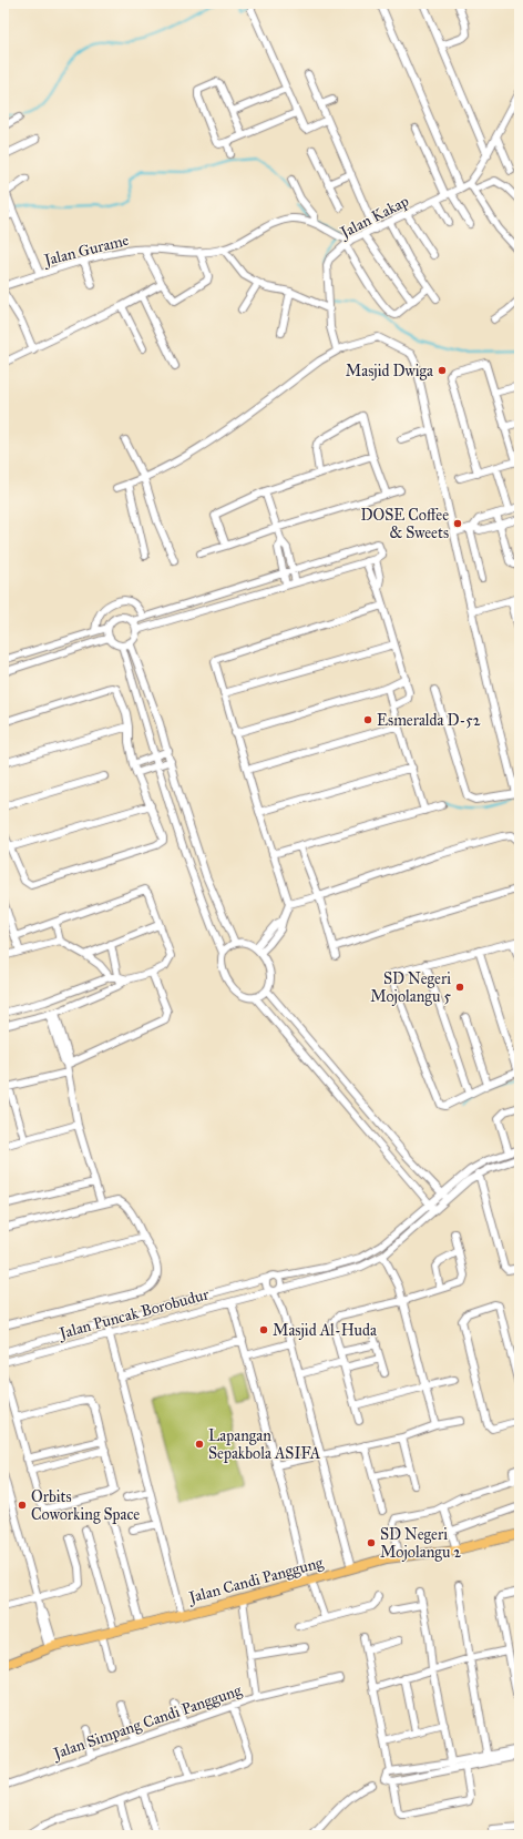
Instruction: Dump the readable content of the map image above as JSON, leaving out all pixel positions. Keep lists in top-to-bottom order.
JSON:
{
  "streets": {
    "main road": ["Jalan Candi Panggung"],
    "street": [
      "Jalan Kakap",
      "Jalan Gurame",
      "Jalan Puncak Borobudur",
      "Jalan Simpang Candi Panggung"
    ]
  },
  "crossings": [
    ["Jalan Kakap", "Jalan Gurame"],
    ["Jalan Candi Panggung", "Jalan Simpang Candi Panggung"]
  ],
  "places": [
    "Masjid Dwiga",
    "DOSE Coffee & Sweets",
    "Esmeralda D-52",
    "SD Negeri Mojolangu 5",
    "Masjid Al-Huda",
    "Lapangan Sepakbola ASIFA",
    "Orbits Coworking Space",
    "SD Negeri Mojolangu 2"
  ]
}
